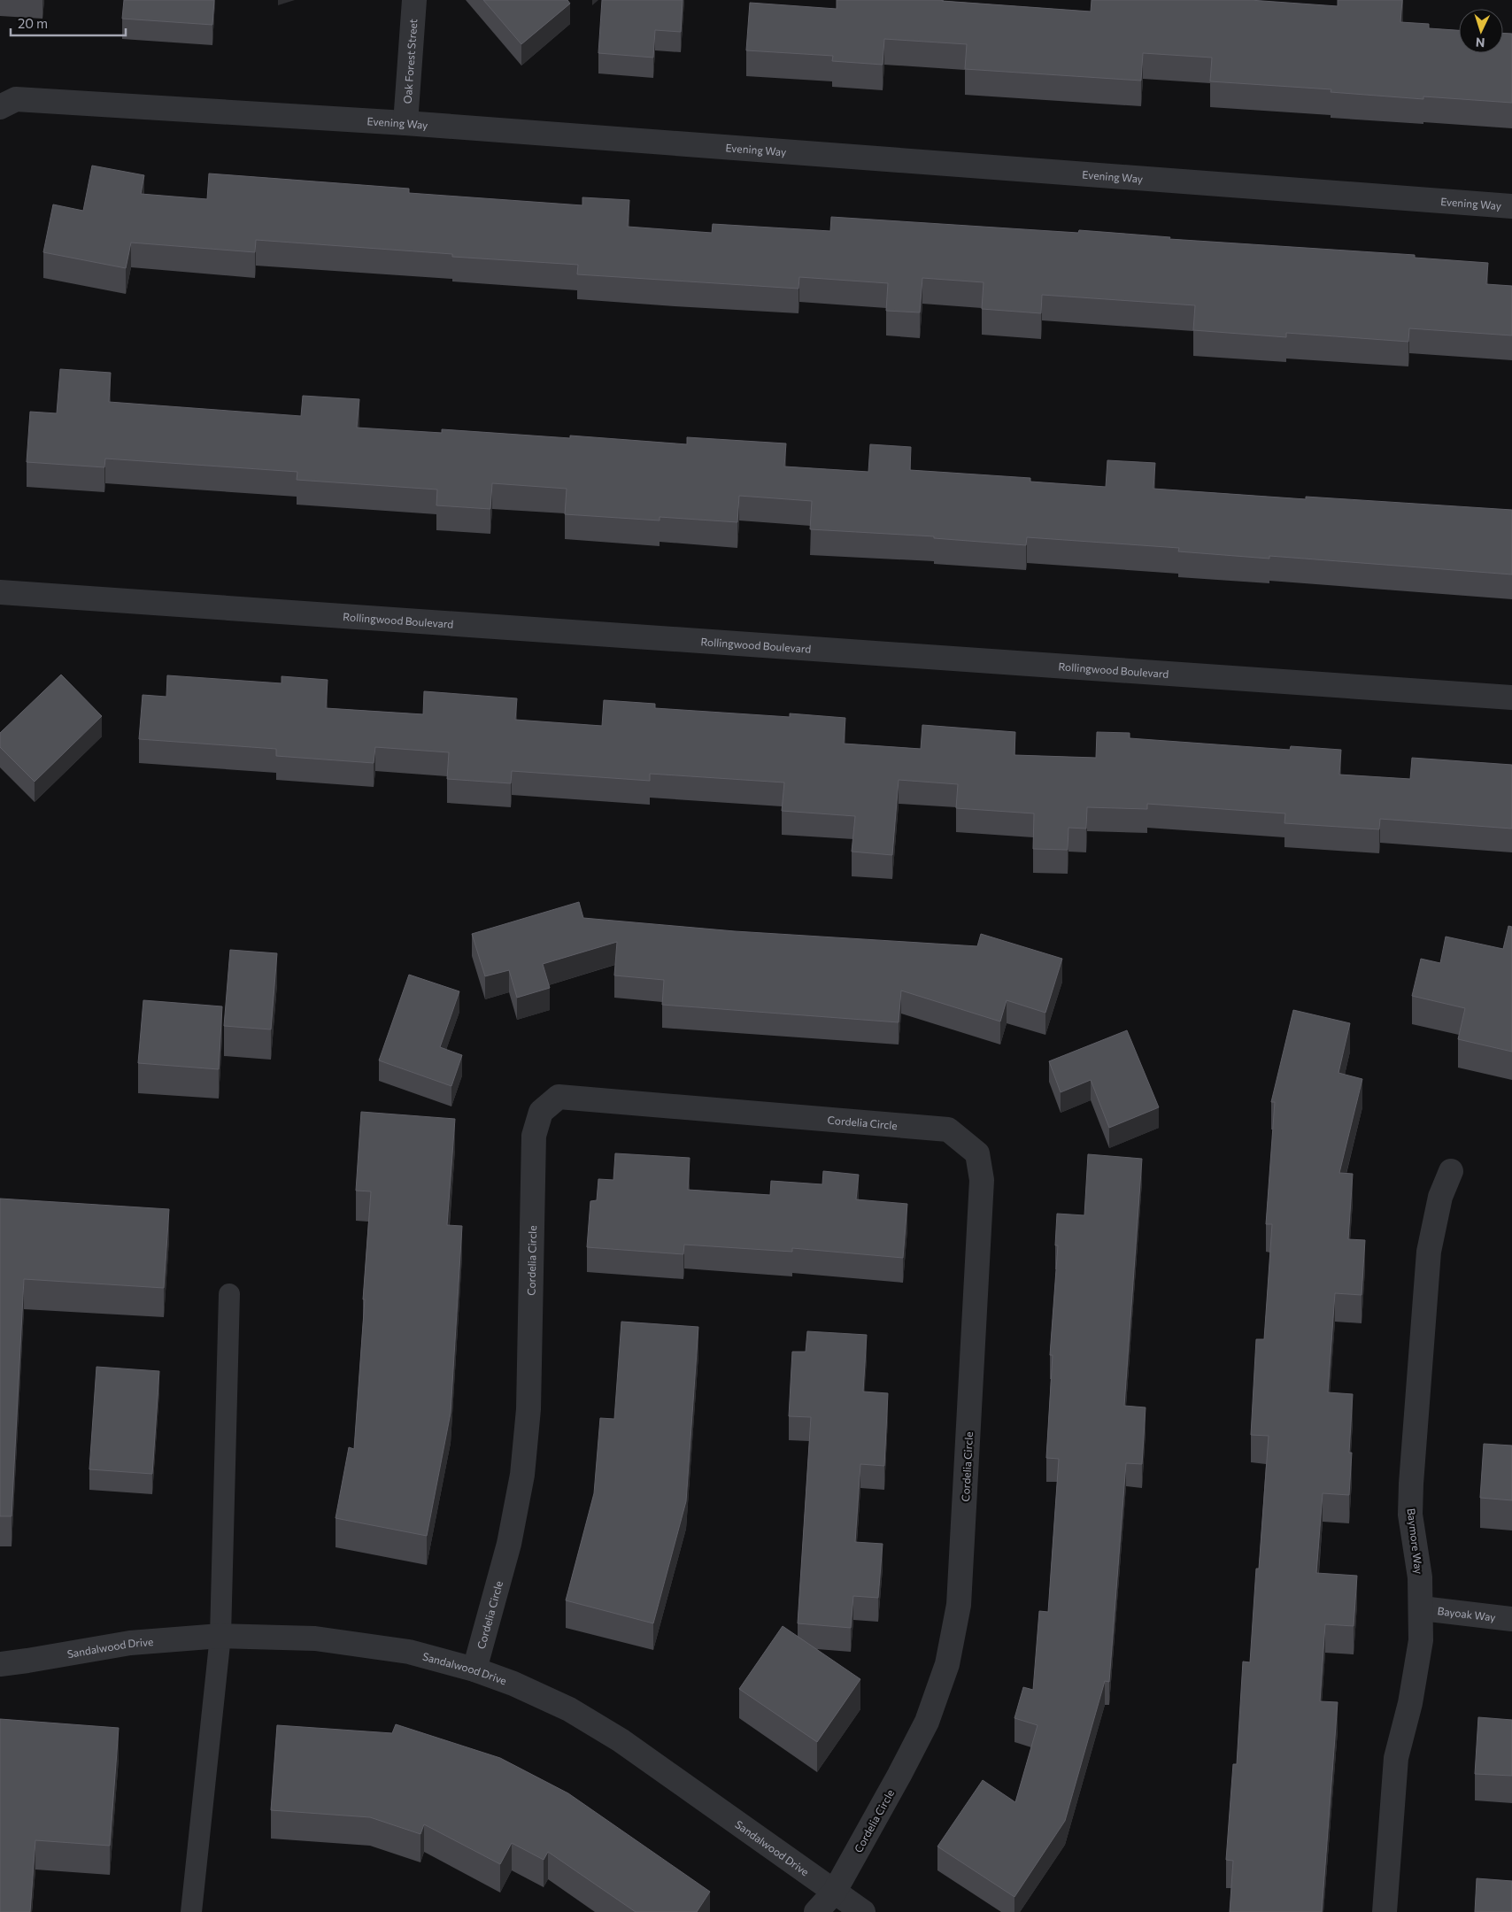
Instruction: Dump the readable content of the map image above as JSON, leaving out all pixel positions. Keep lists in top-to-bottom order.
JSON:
{
  "streets": {
    "street": [
      "Oak Forest Street",
      "Evening Way",
      "Rollingwood Boulevard",
      "Cordelia Circle",
      "Baymore Way",
      "Bayoak Way",
      "Sandalwood Drive"
    ]
  },
  "crossings": [
    ["Oak Forest Street", "Evening Way"],
    ["Cordelia Circle", "Sandalwood Drive"],
    ["Baymore Way", "Bayoak Way"]
  ],
  "scale_bar": "20 m",
  "north": "bottom"
}
